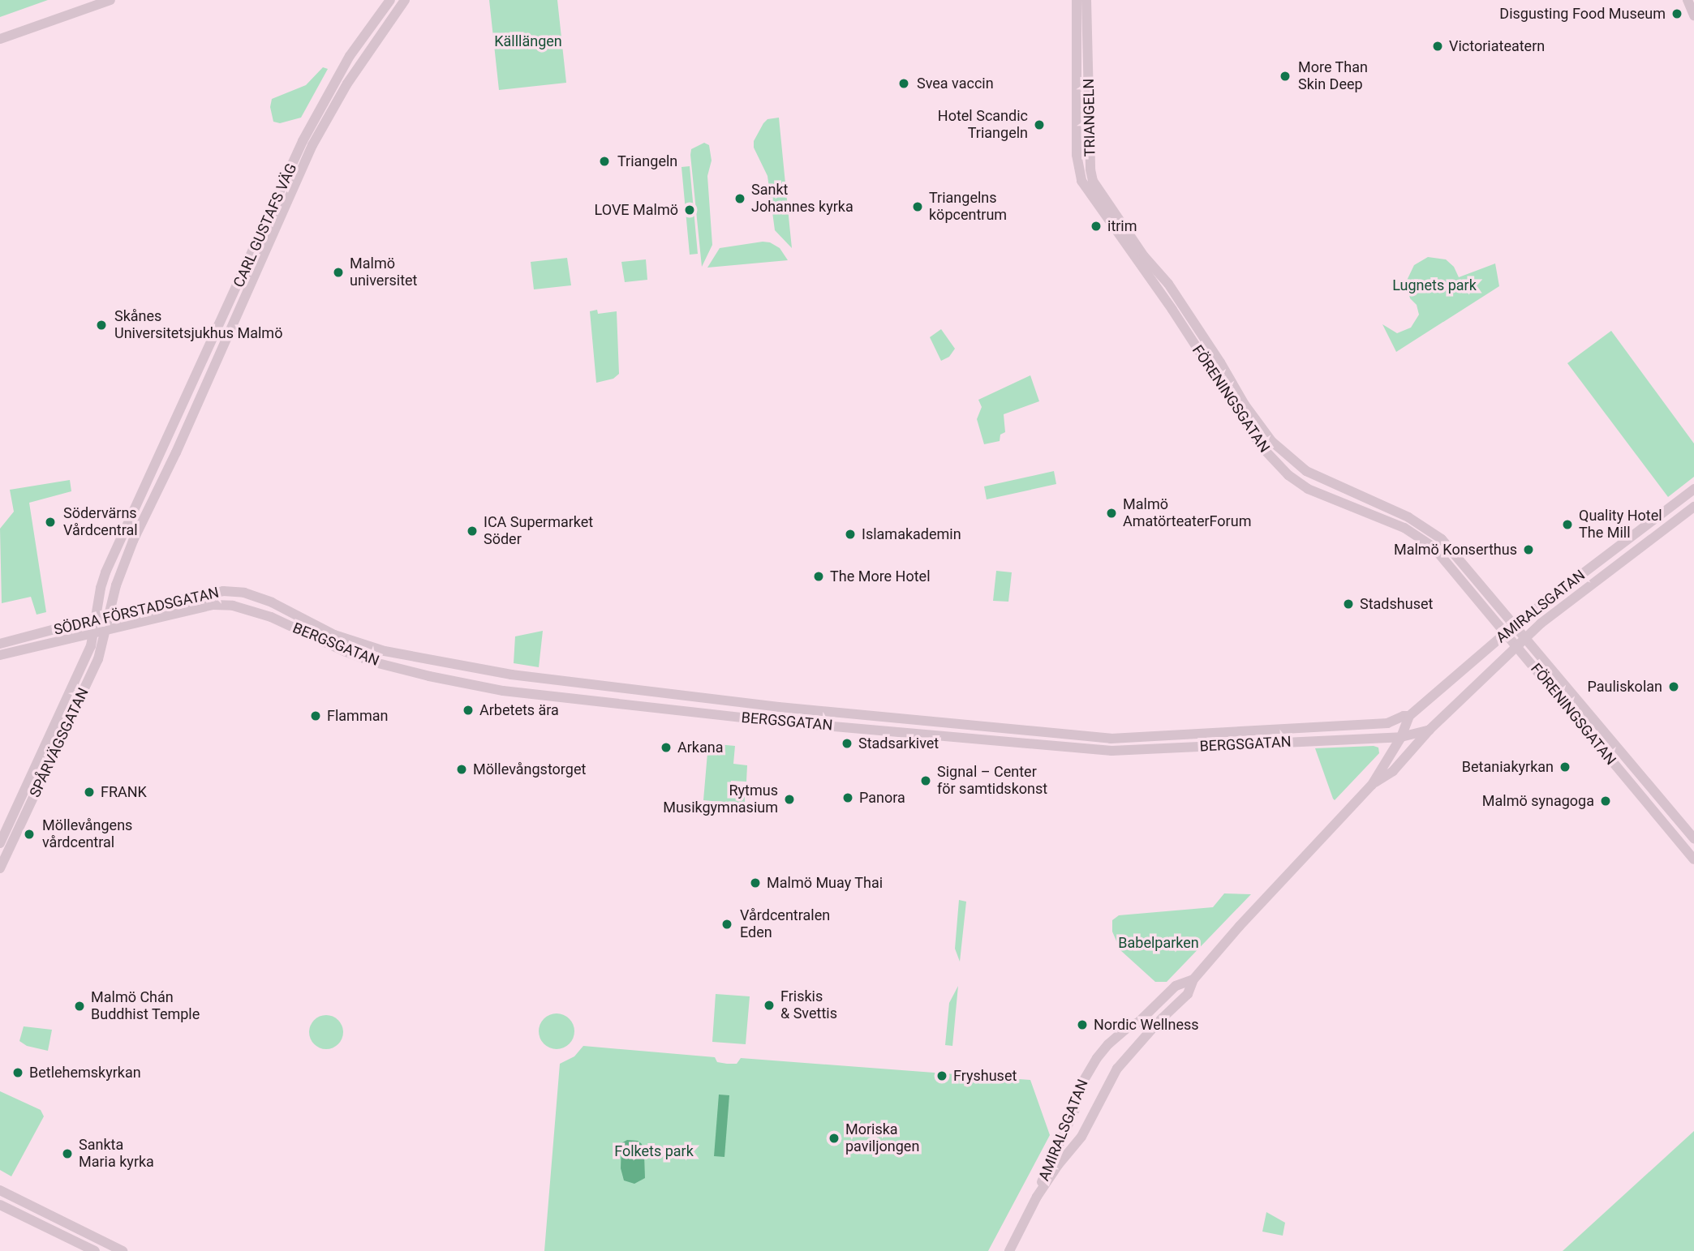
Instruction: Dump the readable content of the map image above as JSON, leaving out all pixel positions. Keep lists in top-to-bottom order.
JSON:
{
  "streets": {
    "street": [
      "TRIANGELN",
      "CARL GUSTAFS VÄG",
      "FÖRENINGSGATAN",
      "AMIRALSGATAN",
      "SÖDRA FÖRSTADSGATAN",
      "BERGSGATAN",
      "SPÅRVÄGSGATAN"
    ]
  },
  "crossings": [
    ["TRIANGELN", "FÖRENINGSGATAN"],
    ["CARL GUSTAFS VÄG", "SÖDRA FÖRSTADSGATAN"],
    ["CARL GUSTAFS VÄG", "SPÅRVÄGSGATAN"],
    ["FÖRENINGSGATAN", "AMIRALSGATAN"],
    ["AMIRALSGATAN", "BERGSGATAN"],
    ["SÖDRA FÖRSTADSGATAN", "BERGSGATAN"],
    ["SÖDRA FÖRSTADSGATAN", "SPÅRVÄGSGATAN"]
  ],
  "parks": [
    "Källlängen",
    "Lugnets park",
    "Babelparken",
    "Folkets park"
  ],
  "places": [
    "Disgusting Food Museum",
    "Victoriateatern",
    "More Than Skin Deep",
    "Svea vaccin",
    "Hotel Scandic Triangeln",
    "Triangeln",
    "Sankt Johannes kyrka",
    "Triangelns köpcentrum",
    "LOVE Malmö",
    "itrim",
    "Malmö universitet",
    "Skånes Universitetsjukhus Malmö",
    "Malmö AmatörteaterForum",
    "Södervärns Vårdcentral",
    "Quality Hotel The Mill",
    "ICA Supermarket Söder",
    "Islamakademin",
    "Malmö Konserthus",
    "The More Hotel",
    "Stadshuset",
    "Pauliskolan",
    "Arbetets ära",
    "Flamman",
    "Stadsarkivet",
    "Arkana",
    "Betaniakyrkan",
    "Möllevångstorget",
    "Signal – Center för samtidskonst",
    "FRANK",
    "Panora",
    "Rytmus Musikgymnasium",
    "Malmö synagoga",
    "Möllevångens vårdcentral",
    "Malmö Muay Thai",
    "Vårdcentralen Eden",
    "Friskis & Svettis",
    "Malmö Chán Buddhist Temple",
    "Nordic Wellness",
    "Betlehemskyrkan",
    "Fryshuset",
    "Moriska paviljongen",
    "Sankta Maria kyrka"
  ]
}
